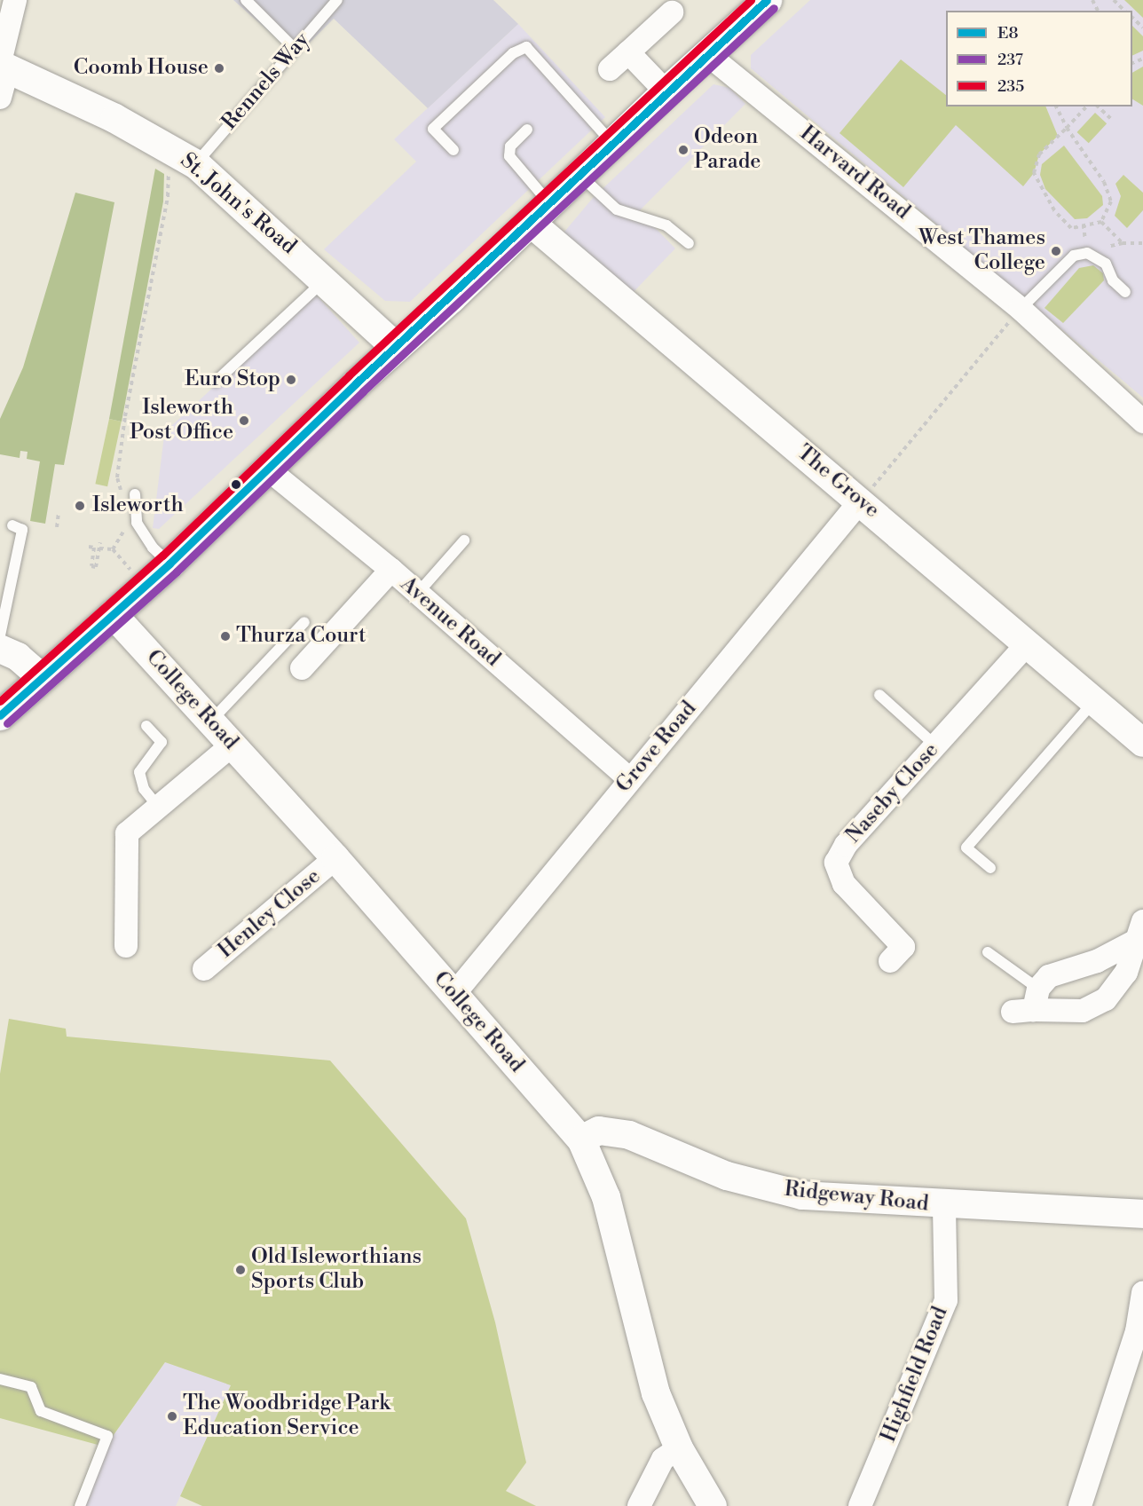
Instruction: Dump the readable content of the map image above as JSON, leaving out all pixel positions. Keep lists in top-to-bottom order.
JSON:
{
  "streets": {
    "main road": ["St. John's Road"],
    "street": [
      "Harvard Road",
      "The Grove",
      "Avenue Road",
      "College Road",
      "Grove Road",
      "Naseby Close",
      "Henley Close",
      "Ridgeway Road",
      "Highfield Road"
    ],
    "lane": ["Rennels Way"]
  },
  "crossings": [
    ["Rennels Way", "St. John's Road"],
    ["The Grove", "Grove Road"],
    ["The Grove", "Naseby Close"],
    ["Avenue Road", "Grove Road"],
    ["College Road", "Grove Road"],
    ["College Road", "Henley Close"],
    ["College Road", "Ridgeway Road"],
    ["Ridgeway Road", "Highfield Road"]
  ],
  "places": [
    "Coomb House",
    "Odeon Parade",
    "West Thames College",
    "Euro Stop",
    "Isleworth Post Office",
    "Isleworth",
    "Thurza Court",
    "Old Isleworthians Sports Club",
    "The Woodbridge Park Education Service"
  ],
  "lines": ["transit line E8", "transit line 235", "transit line 237"],
  "legend": ["E8", "237", "235"]
}
